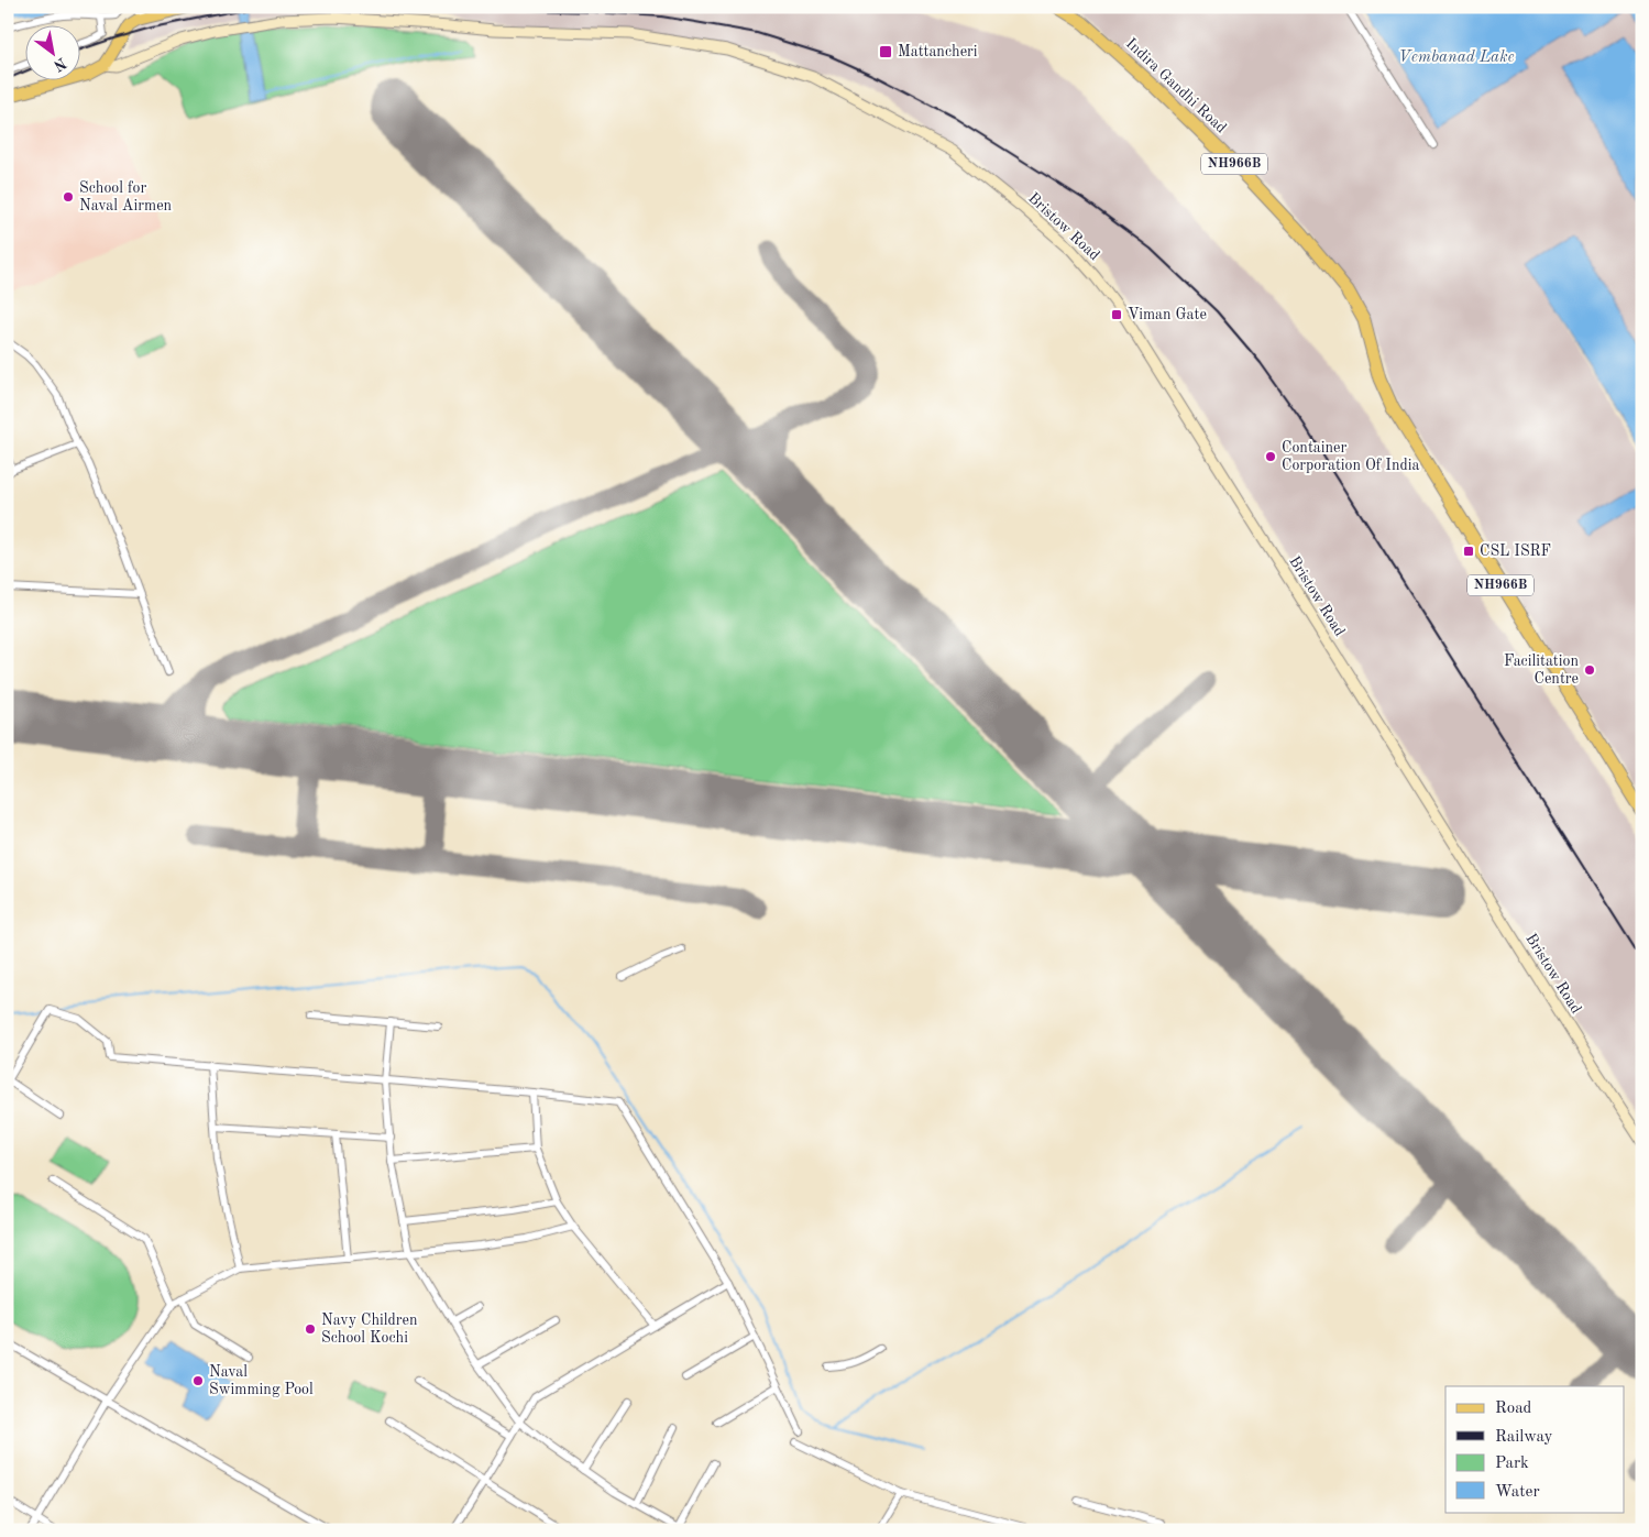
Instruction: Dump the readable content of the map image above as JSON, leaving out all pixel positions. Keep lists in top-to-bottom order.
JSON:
{
  "streets": {
    "highway": ["Indira Gandhi Road", "NH966B"],
    "street": ["Bristow Road"]
  },
  "water": ["Vembanad Lake"],
  "places": {
    "transit": ["Mattancheri", "Viman Gate", "CSL ISRF"],
    "other": [
      "School for Naval Airmen",
      "Container Corporation Of India",
      "Facilitation Centre",
      "Navy Children School Kochi",
      "Naval Swimming Pool"
    ]
  },
  "legend": [
    "Road",
    "Railway",
    "Park",
    "Water"
  ],
  "north": "bottom right"
}
